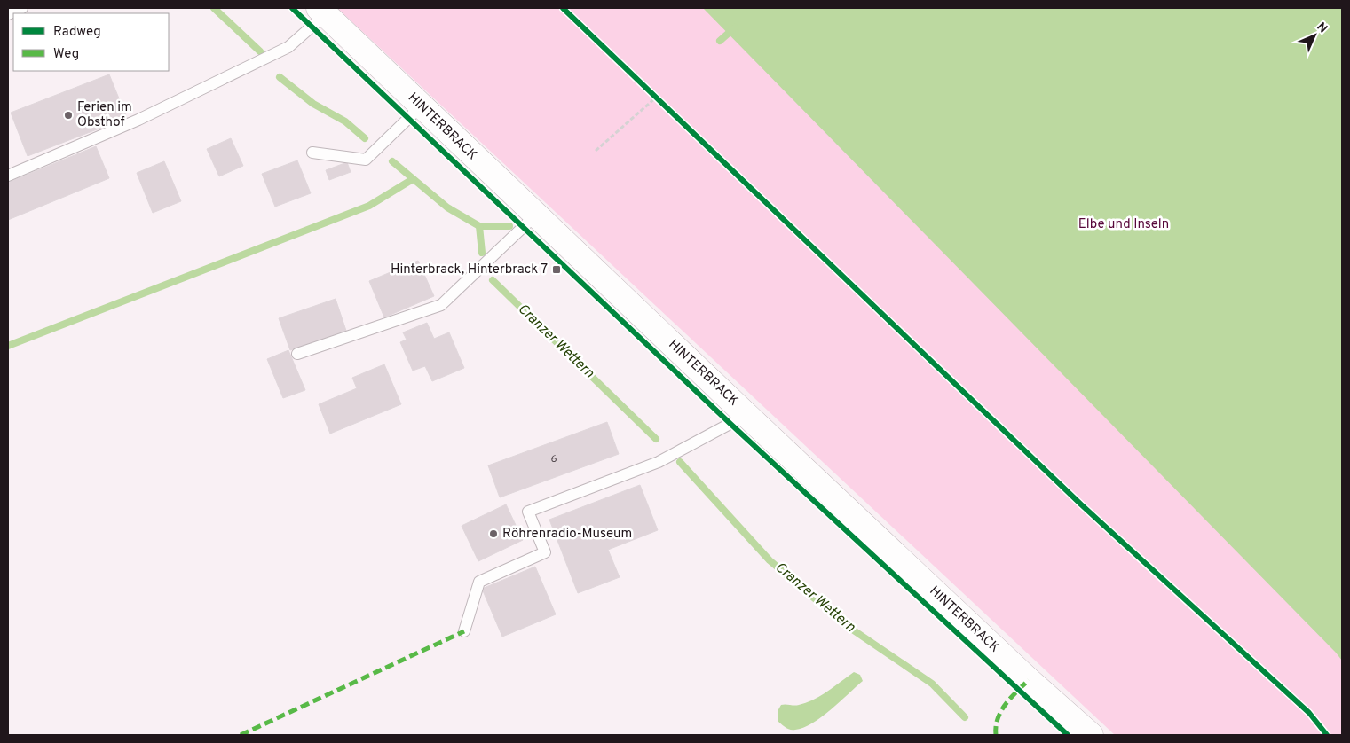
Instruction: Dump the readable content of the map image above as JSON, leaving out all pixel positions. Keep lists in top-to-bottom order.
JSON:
{
  "streets": {
    "street": ["HINTERBRACK"]
  },
  "water": ["Cranzer Wettern"],
  "parks": ["Elbe und Inseln"],
  "places": {
    "other": ["Ferien im Obsthof", "Röhrenradio-Museum"],
    "transit": ["Hinterbrack, Hinterbrack 7"]
  },
  "house_numbers": ["6"],
  "legend": ["Radweg", "Weg"],
  "north": "top right"
}
